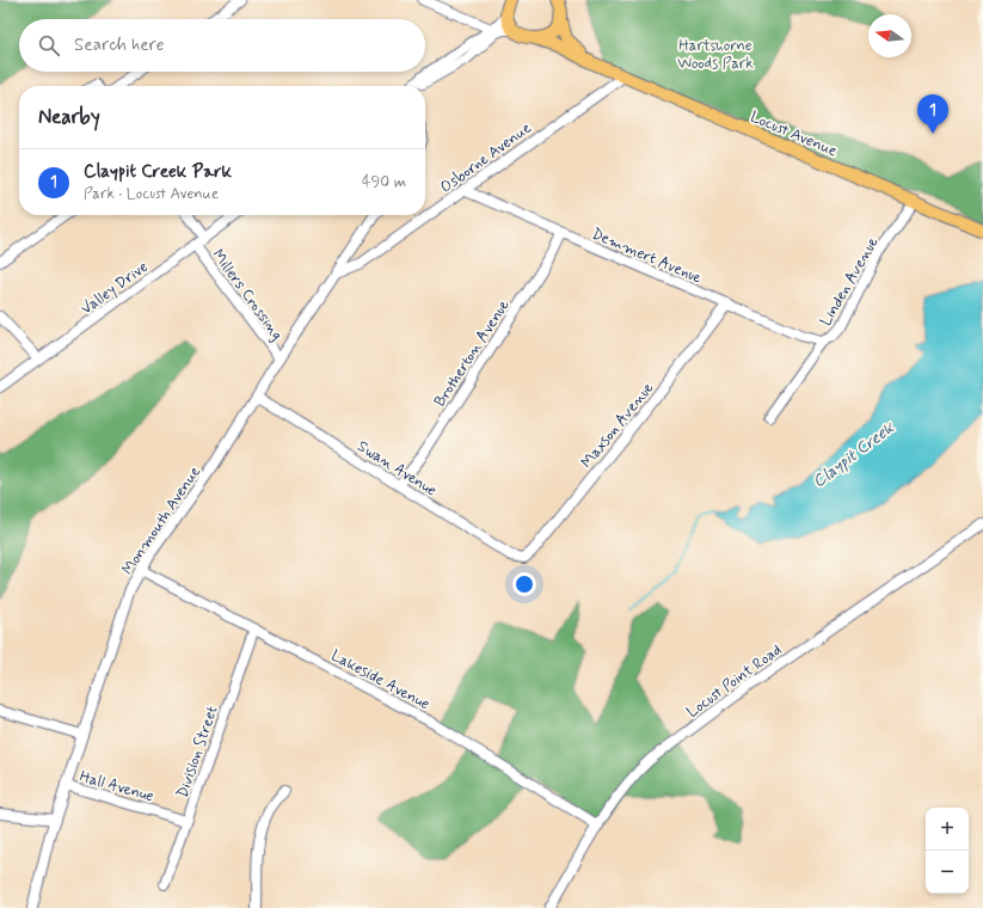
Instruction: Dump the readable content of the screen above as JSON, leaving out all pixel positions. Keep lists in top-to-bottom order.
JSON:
{
  "streets": {
    "main road": ["Locust Avenue"],
    "street": [
      "Osborne Avenue",
      "Demmert Avenue",
      "Linden Avenue",
      "Valley Drive",
      "Millers Crossing",
      "Brotherton Avenue",
      "Maxson Avenue",
      "Swan Avenue",
      "Monmouth Avenue",
      "Lakeside Avenue",
      "Locust Point Road",
      "Division Street",
      "Hall Avenue"
    ]
  },
  "crossings": [
    ["Locust Avenue", "Osborne Avenue"],
    ["Locust Avenue", "Linden Avenue"],
    ["Osborne Avenue", "Demmert Avenue"],
    ["Osborne Avenue", "Monmouth Avenue"],
    ["Demmert Avenue", "Linden Avenue"],
    ["Demmert Avenue", "Brotherton Avenue"],
    ["Demmert Avenue", "Maxson Avenue"],
    ["Valley Drive", "Millers Crossing"],
    ["Millers Crossing", "Monmouth Avenue"],
    ["Brotherton Avenue", "Swan Avenue"],
    ["Maxson Avenue", "Swan Avenue"],
    ["Swan Avenue", "Monmouth Avenue"],
    ["Monmouth Avenue", "Lakeside Avenue"],
    ["Monmouth Avenue", "Hall Avenue"],
    ["Lakeside Avenue", "Locust Point Road"],
    ["Lakeside Avenue", "Division Street"],
    ["Division Street", "Hall Avenue"]
  ],
  "water": ["Claypit Creek"],
  "parks": ["Hartshorne Woods Park"],
  "north": "left",
  "page": {
    "search": "Search here",
    "heading": "Nearby",
    "pins": "1",
    "list": [
      {
        "mark": "1",
        "name": "Claypit Creek Park",
        "note": "Park · Locust Avenue",
        "value": "490 m"
      }
    ],
    "map_buttons": ["+", "−"]
  }
}
